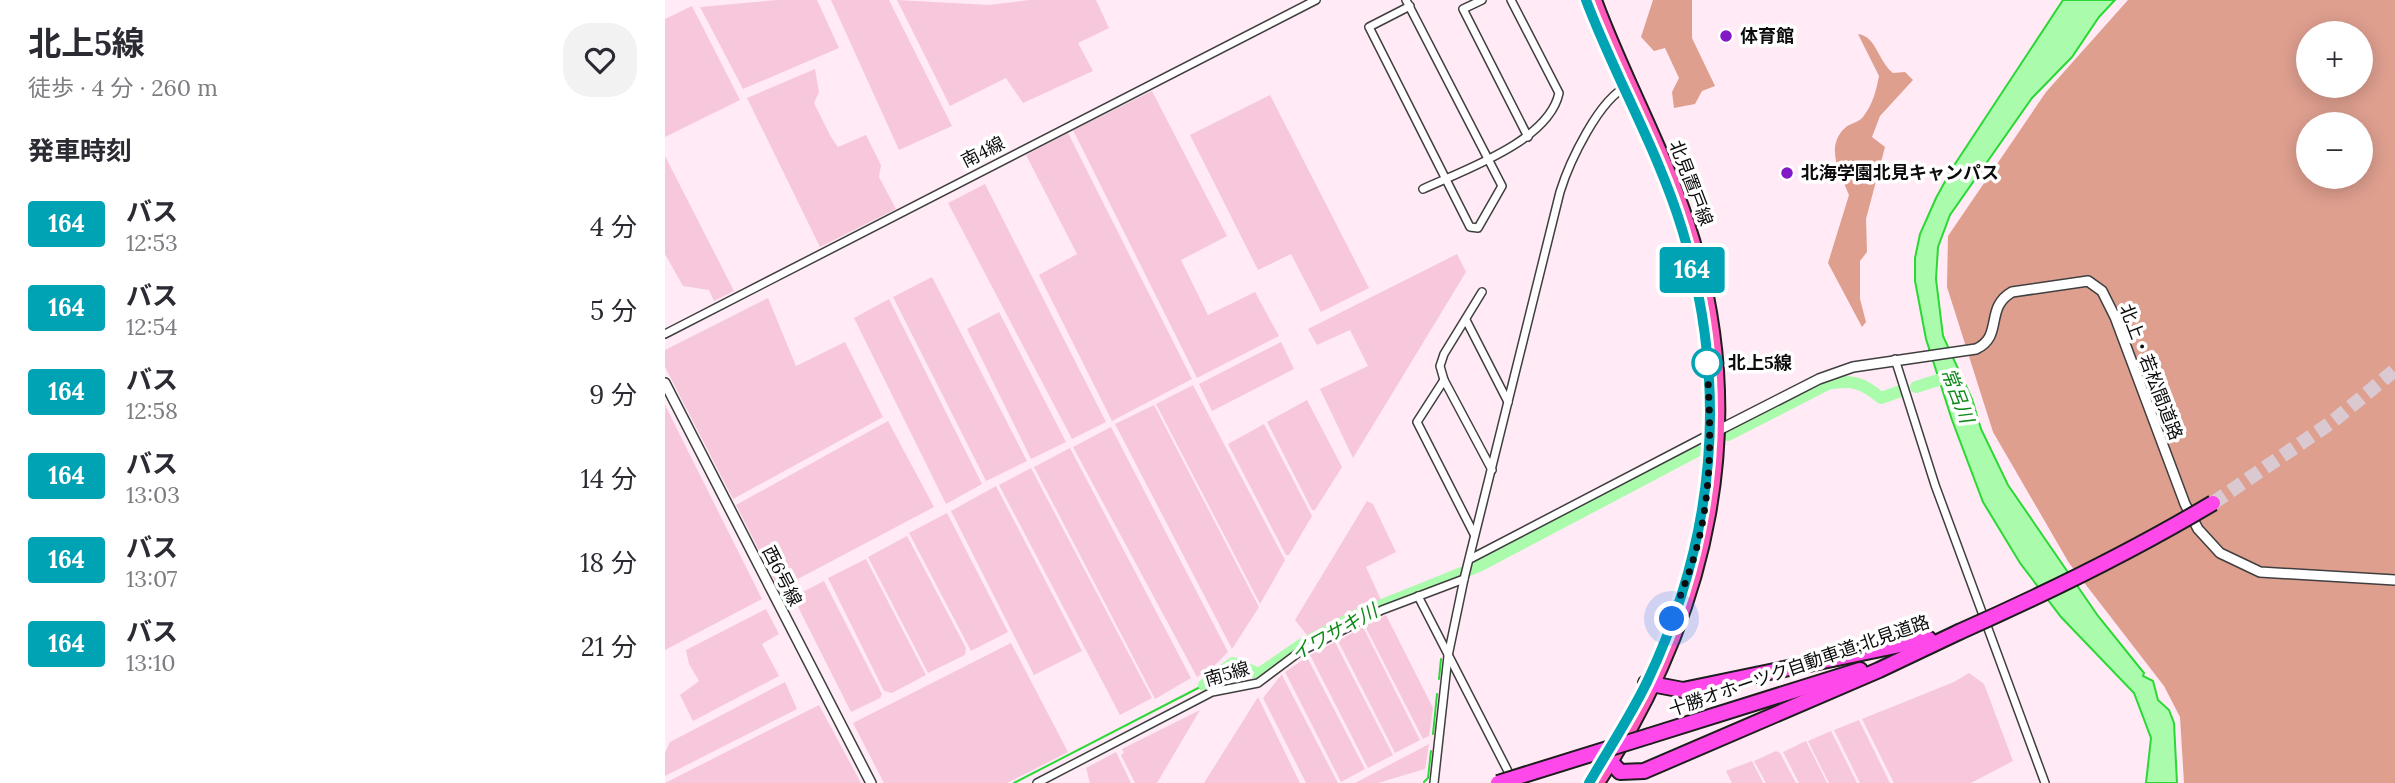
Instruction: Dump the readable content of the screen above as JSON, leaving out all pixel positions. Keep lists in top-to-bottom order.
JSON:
{
  "streets": {
    "highway": ["十勝オホーツク自動車道;北見道路"],
    "main road": ["北見置戸線"],
    "street": [
      "南4線",
      "北上・若松間道路",
      "西6号線",
      "南5線"
    ]
  },
  "crossings": [
    ["北見置戸線", "北上・若松間道路"]
  ],
  "water": ["常呂川", "イワサキ川"],
  "places": ["体育館", "北海学園北見キャンパス", "北上5線"],
  "lines": ["bus line 164"],
  "page": {
    "heading": [
      ["北上5線", "徒歩 · 4 分 · 260 m"],
      "発車時刻"
    ],
    "on_map": "164",
    "map_buttons": ["+", "−"],
    "list": [
      {
        "mark": "164",
        "name": "バス",
        "note": "12:53",
        "value": "4 分"
      },
      {
        "mark": "164",
        "name": "バス",
        "note": "12:54",
        "value": "5 分"
      },
      {
        "mark": "164",
        "name": "バス",
        "note": "12:58",
        "value": "9 分"
      },
      {
        "mark": "164",
        "name": "バス",
        "note": "13:03",
        "value": "14 分"
      },
      {
        "mark": "164",
        "name": "バス",
        "note": "13:07",
        "value": "18 分"
      },
      {
        "mark": "164",
        "name": "バス",
        "note": "13:10",
        "value": "21 分"
      }
    ]
  }
}
